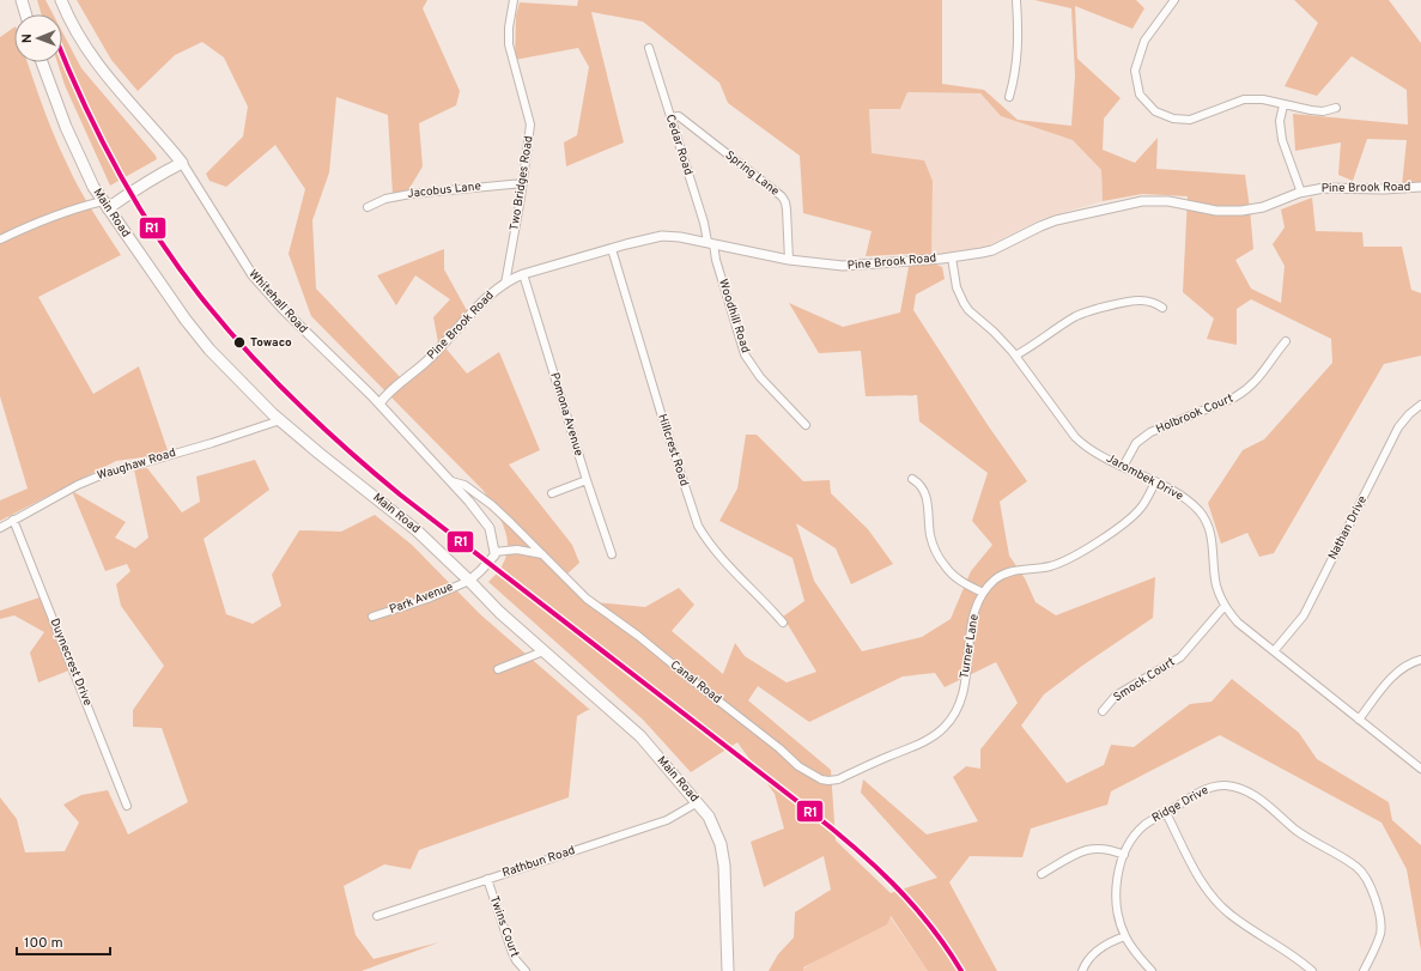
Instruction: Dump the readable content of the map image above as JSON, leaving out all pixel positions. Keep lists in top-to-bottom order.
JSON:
{
  "streets": {
    "main road": ["Main Road", "Whitehall Road"],
    "street": [
      "Cedar Road",
      "Spring Lane",
      "Two Bridges Road",
      "Pine Brook Road",
      "Jacobus Lane",
      "Woodhill Road",
      "Pomona Avenue",
      "Holbrook Court",
      "Hillcrest Road",
      "Waughaw Road",
      "Jarombek Drive",
      "Nathan Drive",
      "Park Avenue",
      "Turner Lane",
      "Duynecrest Drive",
      "Smock Court",
      "Canal Road",
      "Ridge Drive",
      "Rathbun Road",
      "Twins Court"
    ]
  },
  "crossings": [
    ["Cedar Road", "Spring Lane"],
    ["Cedar Road", "Pine Brook Road"],
    ["Cedar Road", "Woodhill Road"],
    ["Spring Lane", "Pine Brook Road"],
    ["Two Bridges Road", "Pine Brook Road"],
    ["Two Bridges Road", "Jacobus Lane"],
    ["Pine Brook Road", "Whitehall Road"],
    ["Pine Brook Road", "Woodhill Road"],
    ["Pine Brook Road", "Pomona Avenue"],
    ["Pine Brook Road", "Hillcrest Road"],
    ["Pine Brook Road", "Jarombek Drive"],
    ["Main Road", "Waughaw Road"],
    ["Main Road", "Park Avenue"],
    ["Main Road", "Rathbun Road"],
    ["Whitehall Road", "Canal Road"],
    ["Holbrook Court", "Jarombek Drive"],
    ["Waughaw Road", "Duynecrest Drive"],
    ["Jarombek Drive", "Nathan Drive"],
    ["Jarombek Drive", "Turner Lane"],
    ["Jarombek Drive", "Smock Court"],
    ["Turner Lane", "Canal Road"],
    ["Rathbun Road", "Twins Court"]
  ],
  "places": ["Towaco"],
  "lines": ["transit line R1"],
  "scale_bar": "100 m",
  "north": "left"
}
